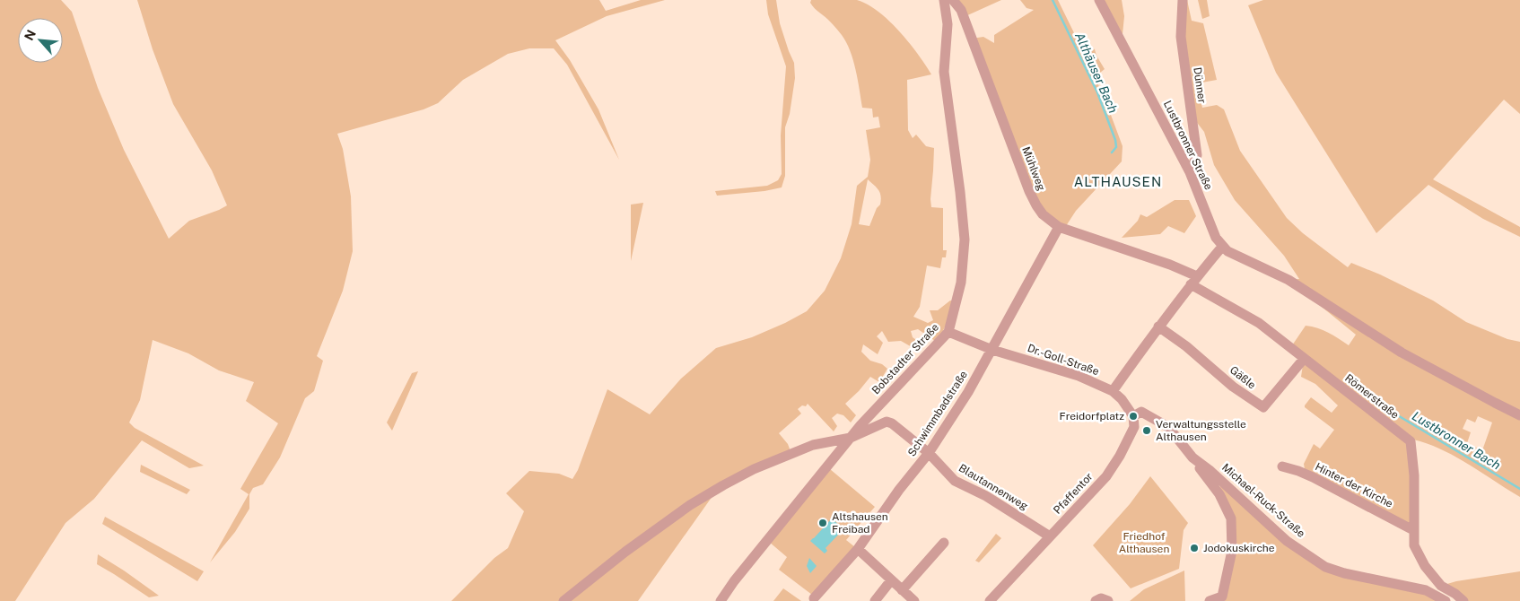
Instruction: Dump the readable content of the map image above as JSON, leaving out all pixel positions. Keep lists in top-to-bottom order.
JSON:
{
  "streets": {
    "street": [
      "Dünner",
      "Lustbronner Straße",
      "Mühlweg",
      "Bobstadter Straße",
      "Dr.-Goll-Straße",
      "Gäßle",
      "Römerstraße",
      "Schwimmbadstraße",
      "Hinter der Kirche",
      "Blautannenweg",
      "Pfaffentor",
      "Michael-Ruck-Straße"
    ]
  },
  "crossings": [
    ["Dünner", "Lustbronner Straße"],
    ["Mühlweg", "Römerstraße"],
    ["Mühlweg", "Schwimmbadstraße"],
    ["Bobstadter Straße", "Dr.-Goll-Straße"],
    ["Bobstadter Straße", "Blautannenweg"],
    ["Dr.-Goll-Straße", "Schwimmbadstraße"],
    ["Gäßle", "Römerstraße"],
    ["Römerstraße", "Hinter der Kirche"],
    ["Schwimmbadstraße", "Blautannenweg"],
    ["Blautannenweg", "Pfaffentor"],
    ["Pfaffentor", "Michael-Ruck-Straße"]
  ],
  "districts": ["ALTHAUSEN"],
  "water": ["Althäuser Bach", "Lustbronner Bach"],
  "parks": ["Friedhof Althausen"],
  "places": [
    "Freidorfplatz",
    "Verwaltungsstelle Althausen",
    "Altshausen Freibad",
    "Jodokuskirche"
  ],
  "north": "top left"
}
